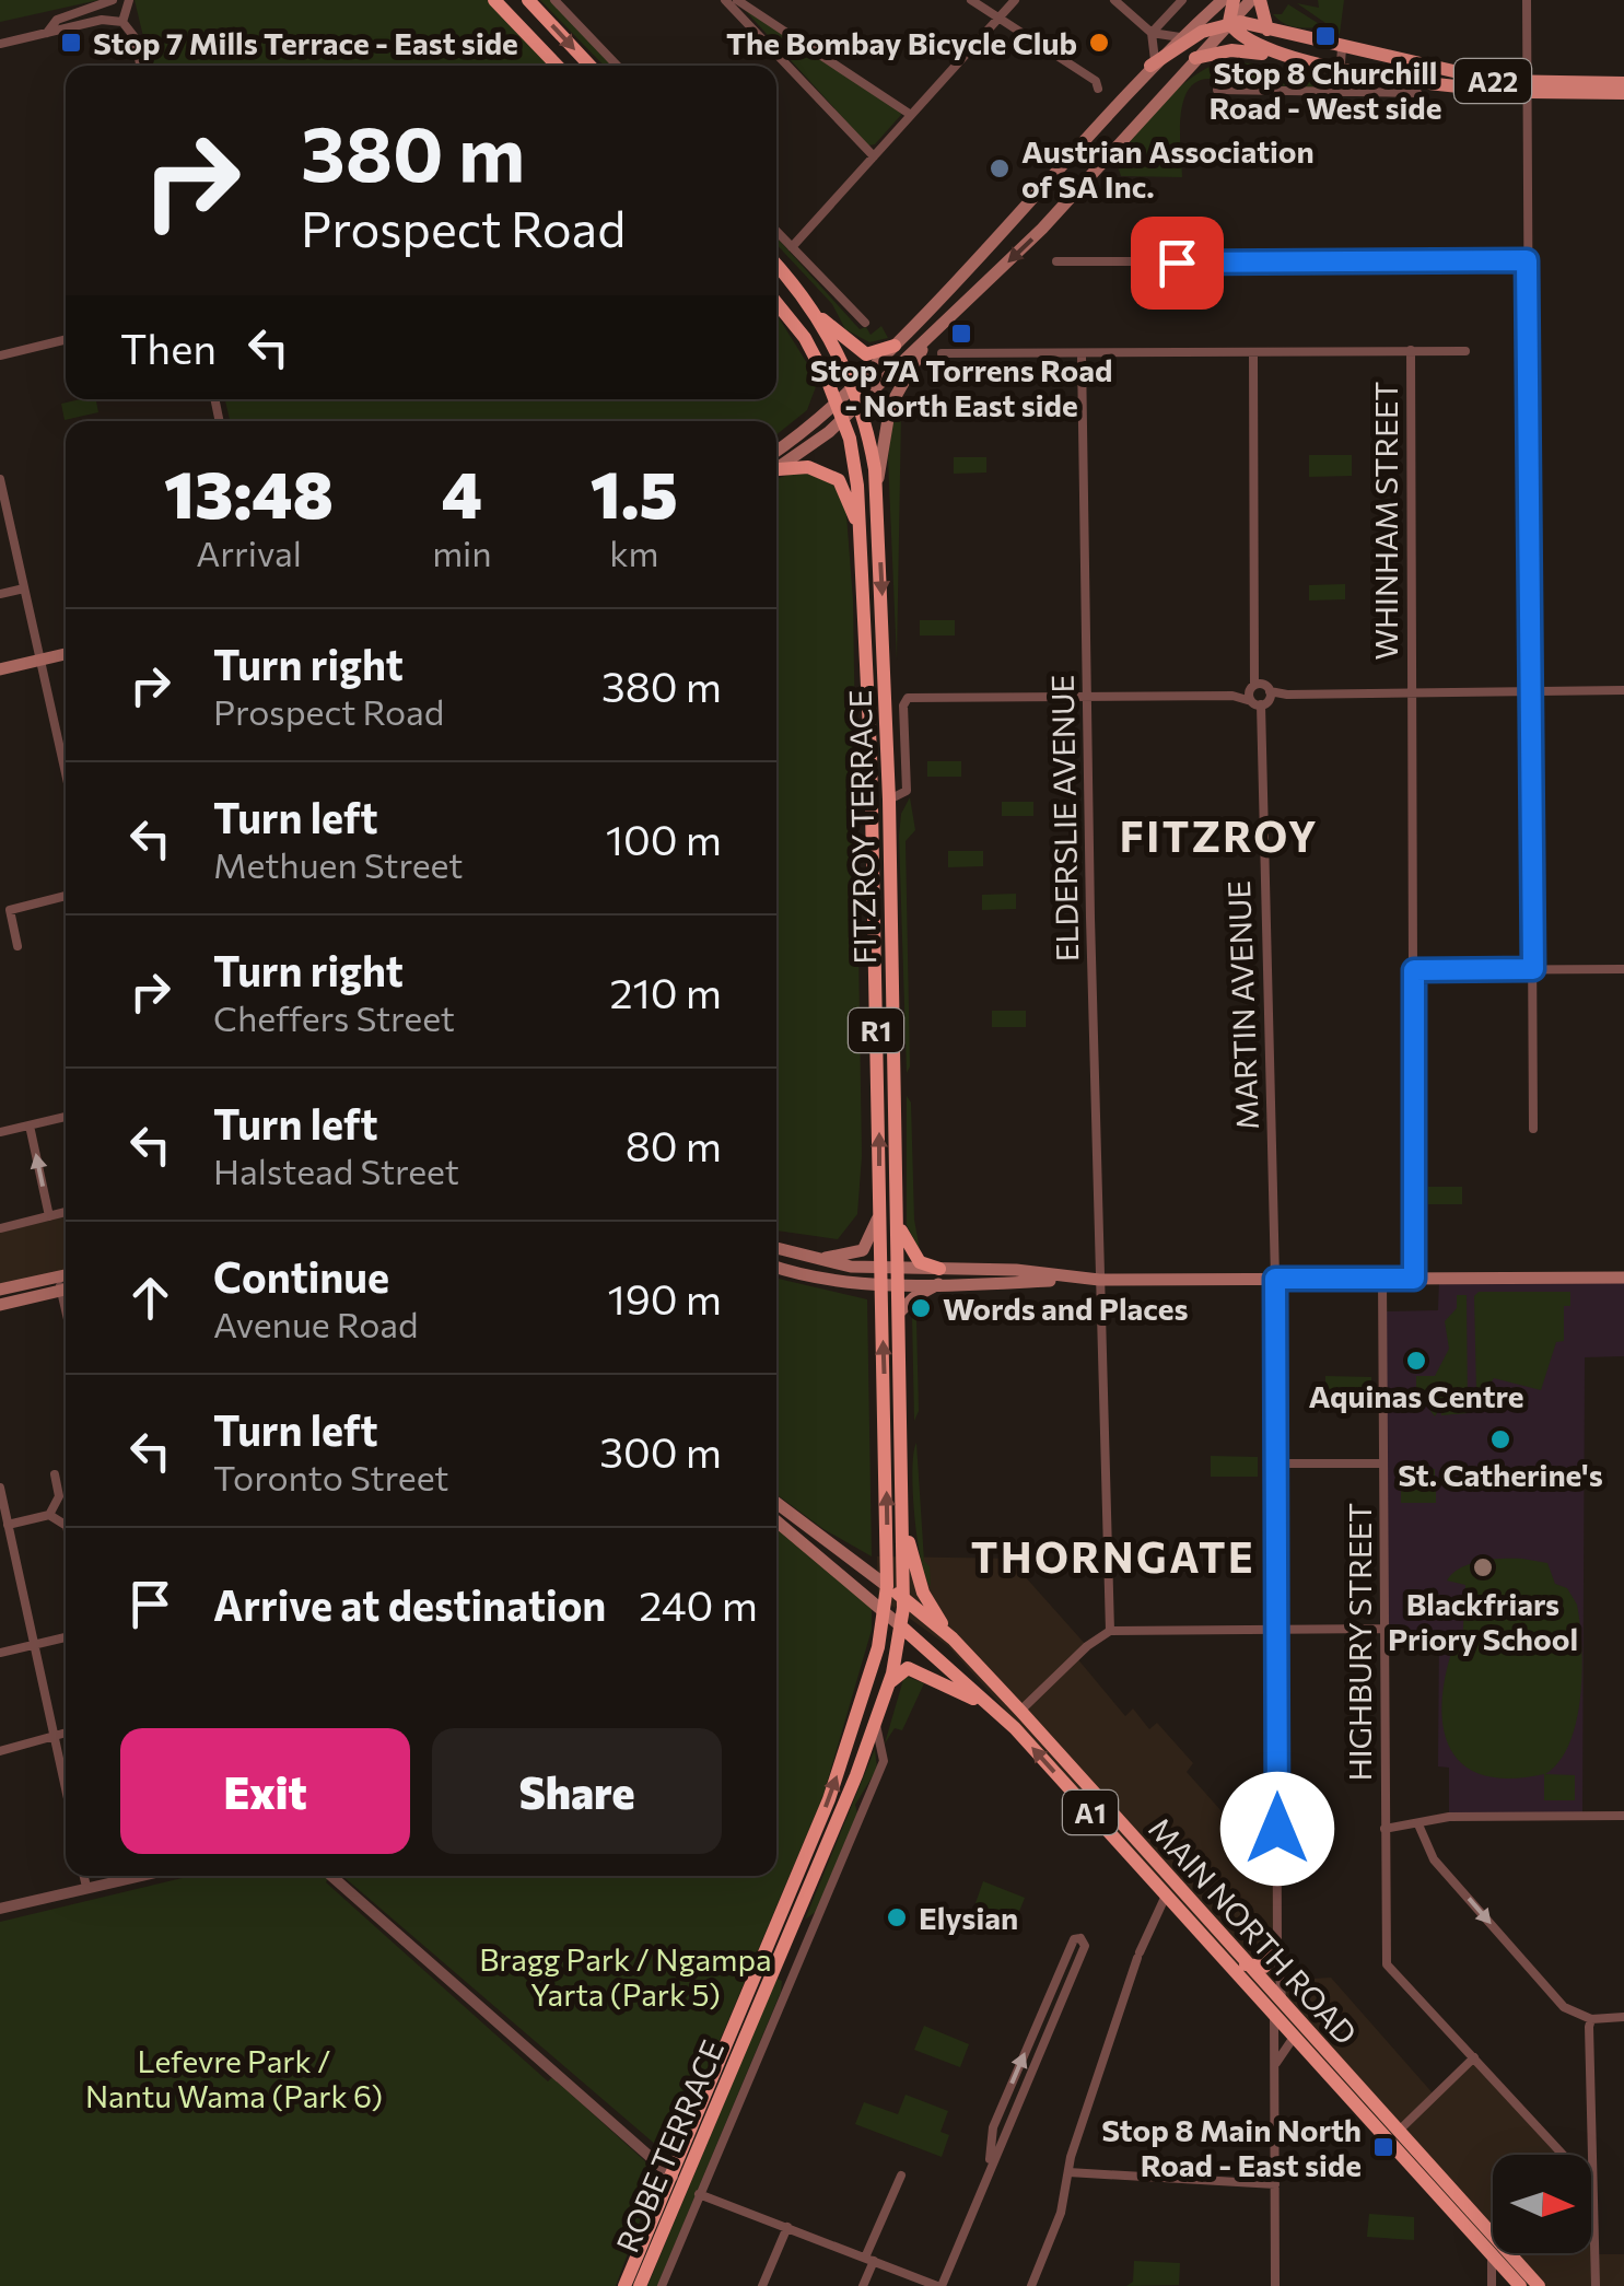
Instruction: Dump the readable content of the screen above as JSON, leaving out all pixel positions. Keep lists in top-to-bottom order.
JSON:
{
  "streets": {
    "highway": [
      "FITZROY TERRACE",
      "R1",
      "A1",
      "MAIN NORTH ROAD",
      "ROBE TERRACE"
    ],
    "main road": ["A22"],
    "street": [
      "WHINHAM STREET",
      "ELDERSLIE AVENUE",
      "MARTIN AVENUE",
      "HIGHBURY STREET"
    ]
  },
  "crossings": [
    ["FITZROY TERRACE", "R1"],
    ["FITZROY TERRACE", "MAIN NORTH ROAD"],
    ["FITZROY TERRACE", "ROBE TERRACE"],
    ["MARTIN AVENUE", "MAIN NORTH ROAD"],
    ["MAIN NORTH ROAD", "ROBE TERRACE"]
  ],
  "districts": ["FITZROY", "THORNGATE"],
  "parks": ["Bragg Park / Ngampa Yarta (Park 5)", "Lefevre Park / Nantu Wama (Park 6)"],
  "places": {
    "transit": [
      "Stop 8 Churchill Road - West side",
      "Stop 7 Mills Terrace - East side",
      "Stop 7A Torrens Road - North East side",
      "Stop 8 Main North Road - East side"
    ],
    "other": [
      "The Bombay Bicycle Club",
      "Austrian Association of SA Inc.",
      "Words and Places",
      "Aquinas Centre",
      "St. Catherine's",
      "Blackfriars Priory School",
      "Elysian"
    ]
  },
  "north": "right",
  "page": {
    "turn": ["380 m", "Prospect Road"],
    "then": "Then",
    "eta": [
      "13:48",
      "Arrival",
      "4",
      "min",
      "1.5",
      "km"
    ],
    "list": [
      {
        "name": "Turn right",
        "note": "Prospect Road",
        "value": "380 m"
      },
      {
        "name": "Turn left",
        "note": "Methuen Street",
        "value": "100 m"
      },
      {
        "name": "Turn right",
        "note": "Cheffers Street",
        "value": "210 m"
      },
      {
        "name": "Turn left",
        "note": "Halstead Street",
        "value": "80 m"
      },
      {
        "name": "Continue",
        "note": "Avenue Road",
        "value": "190 m"
      },
      {
        "name": "Turn left",
        "note": "Toronto Street",
        "value": "300 m"
      },
      {
        "name": "Arrive at destination",
        "value": "240 m"
      }
    ],
    "buttons": ["Exit", "Share"]
  }
}
